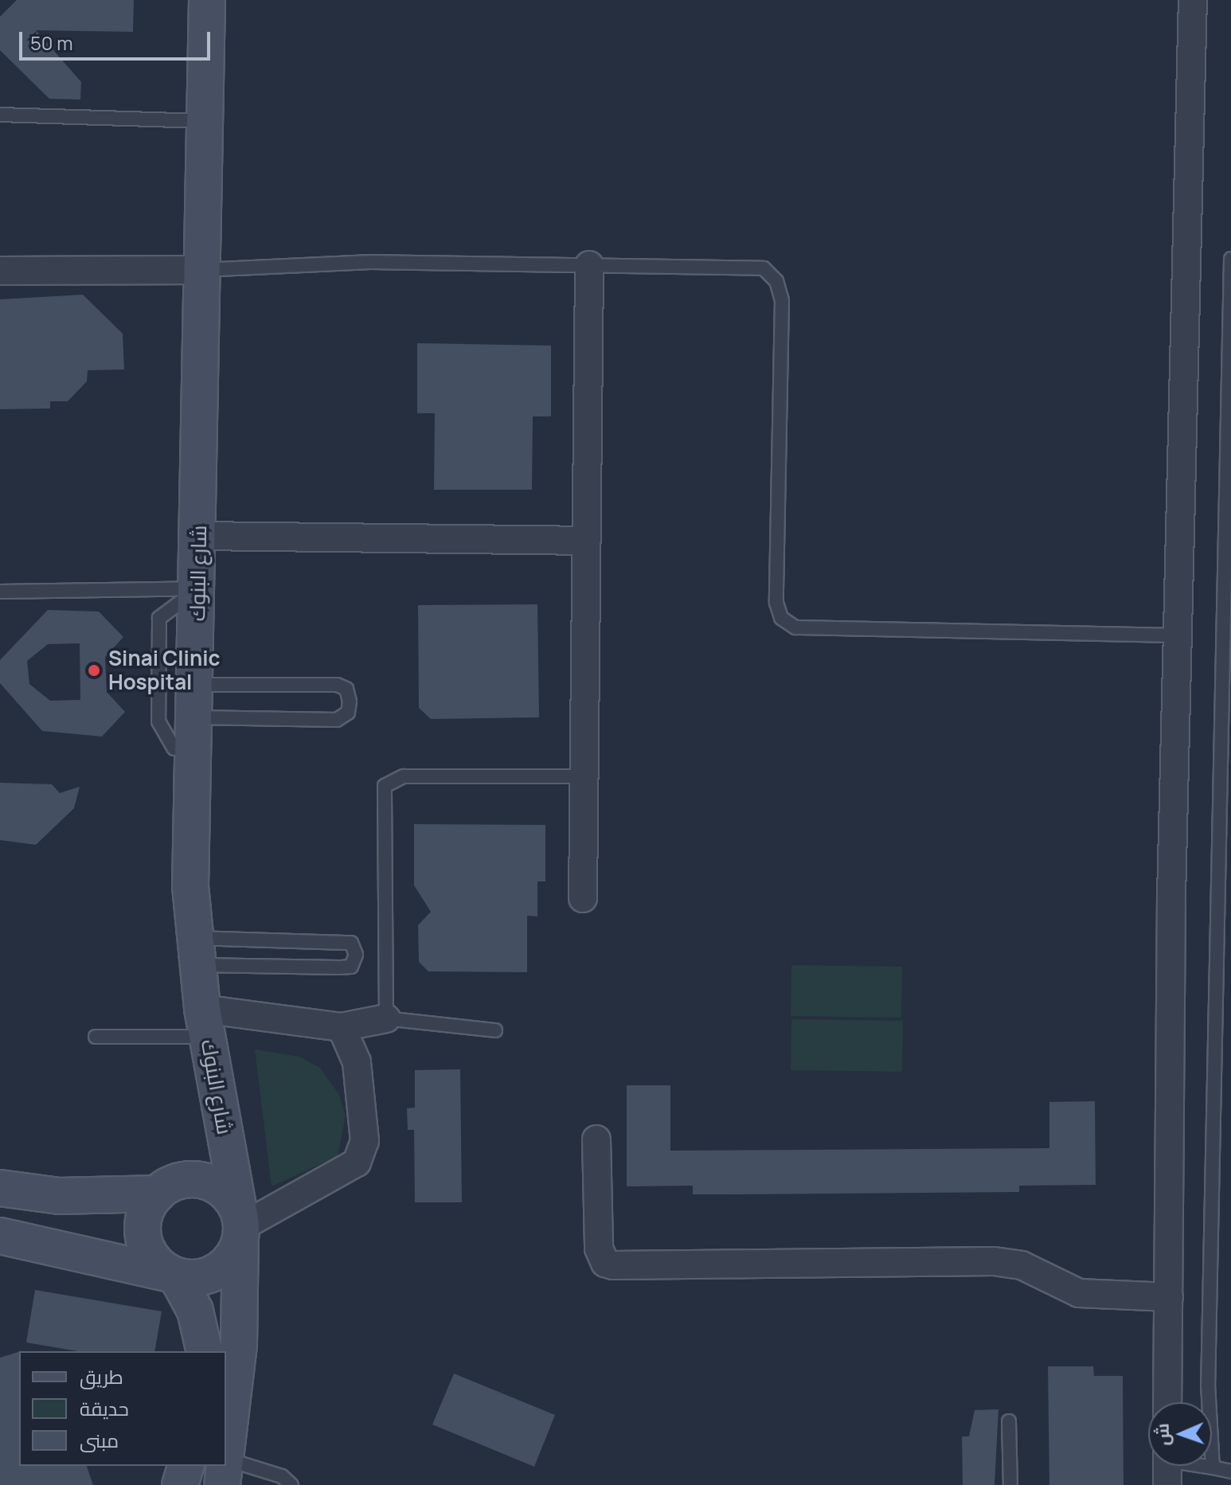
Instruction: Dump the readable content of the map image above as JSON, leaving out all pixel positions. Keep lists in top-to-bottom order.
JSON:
{
  "streets": {
    "main road": ["شارع البنوك"]
  },
  "places": ["Sinai Clinic Hospital"],
  "legend": ["طريق", "حديقة", "مبنى"],
  "scale_bar": "50 m",
  "north": "left"
}
